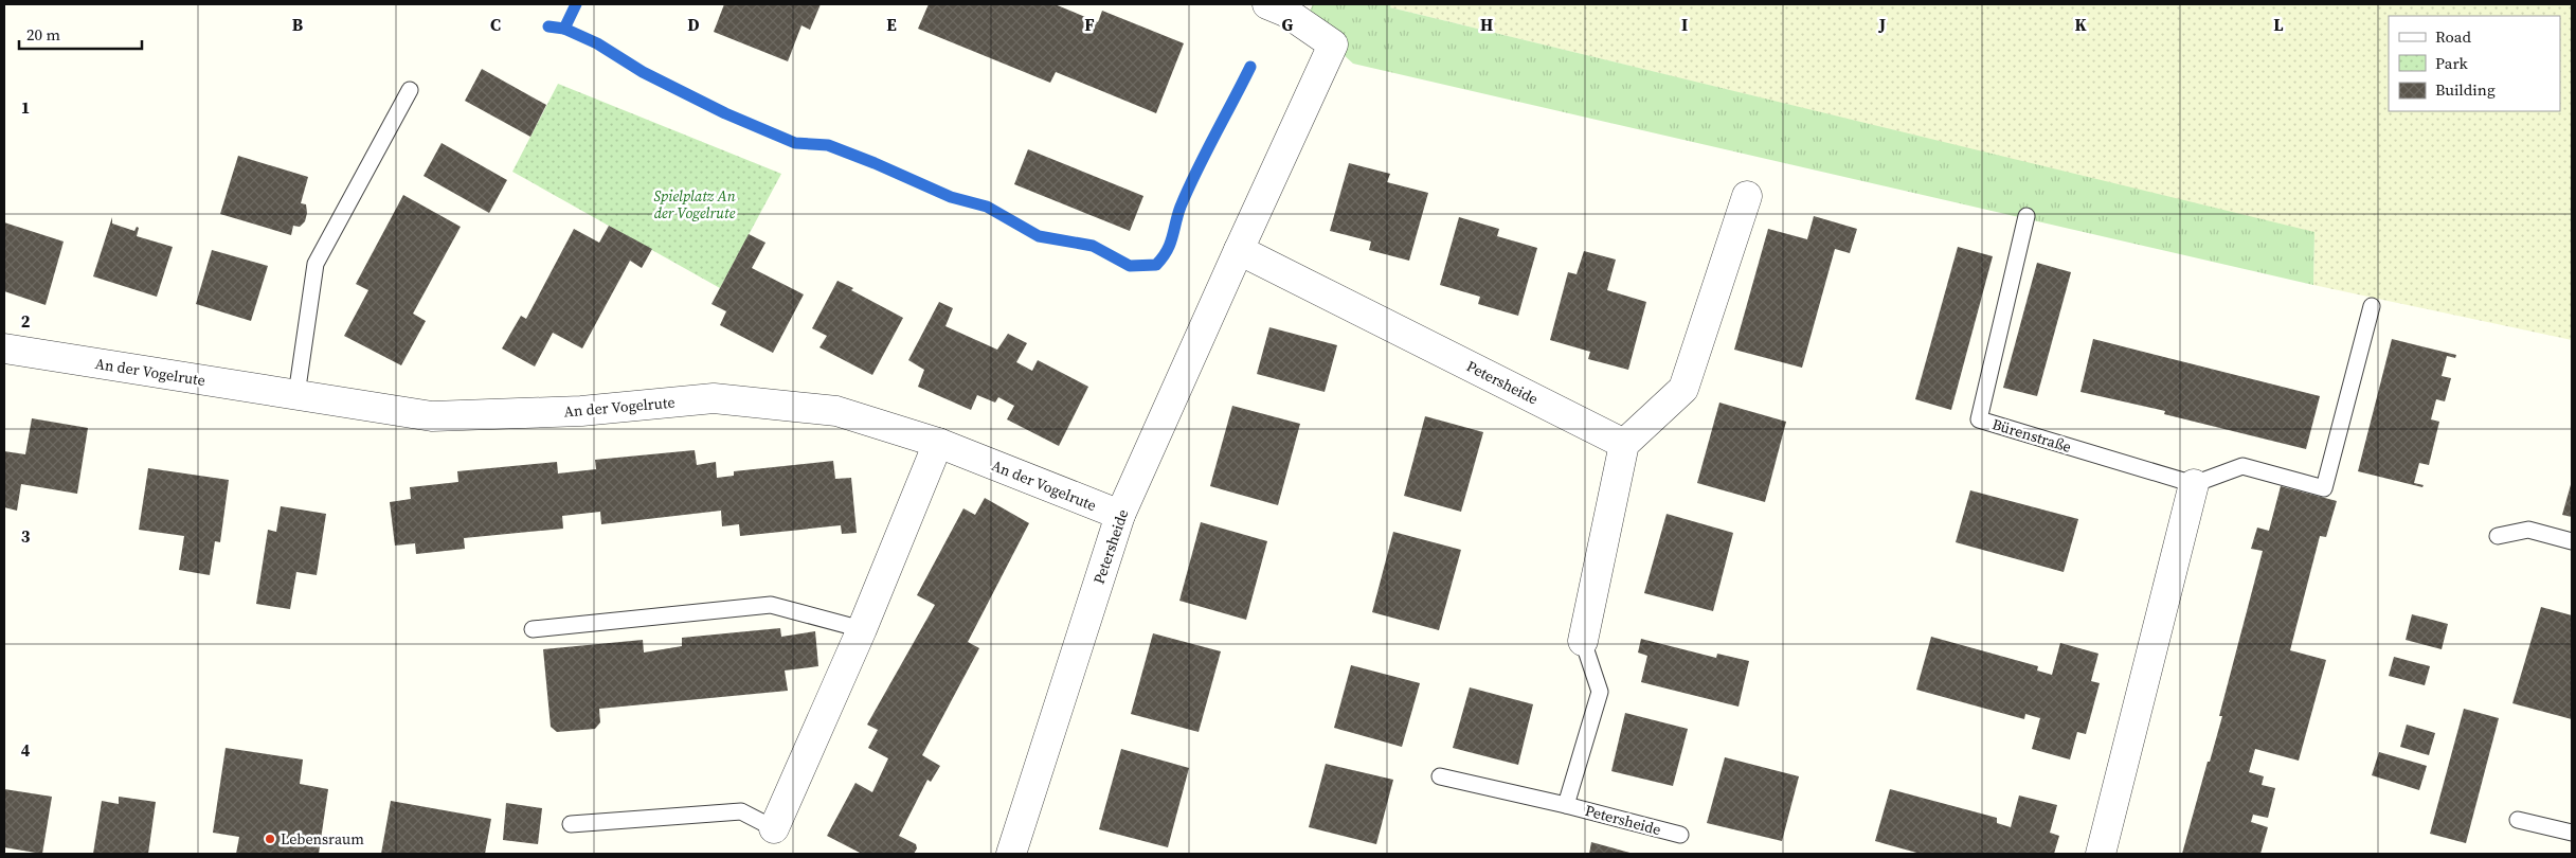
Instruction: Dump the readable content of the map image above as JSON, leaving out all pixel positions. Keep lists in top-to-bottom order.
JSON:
{
  "streets": {
    "street": ["An der Vogelrute", "Petersheide"],
    "lane": ["Bürenstraße"]
  },
  "crossings": [
    ["An der Vogelrute", "Petersheide"]
  ],
  "parks": ["Spielplatz An der Vogelrute"],
  "places": ["Lebensraum"],
  "legend": ["Road", "Park", "Building"],
  "scale_bar": "20 m",
  "grid": {
    "columns": [
      "B",
      "C",
      "D",
      "E",
      "F",
      "G",
      "H",
      "I",
      "J",
      "K",
      "L"
    ],
    "rows": [
      "1",
      "2",
      "3",
      "4"
    ]
  }
}
